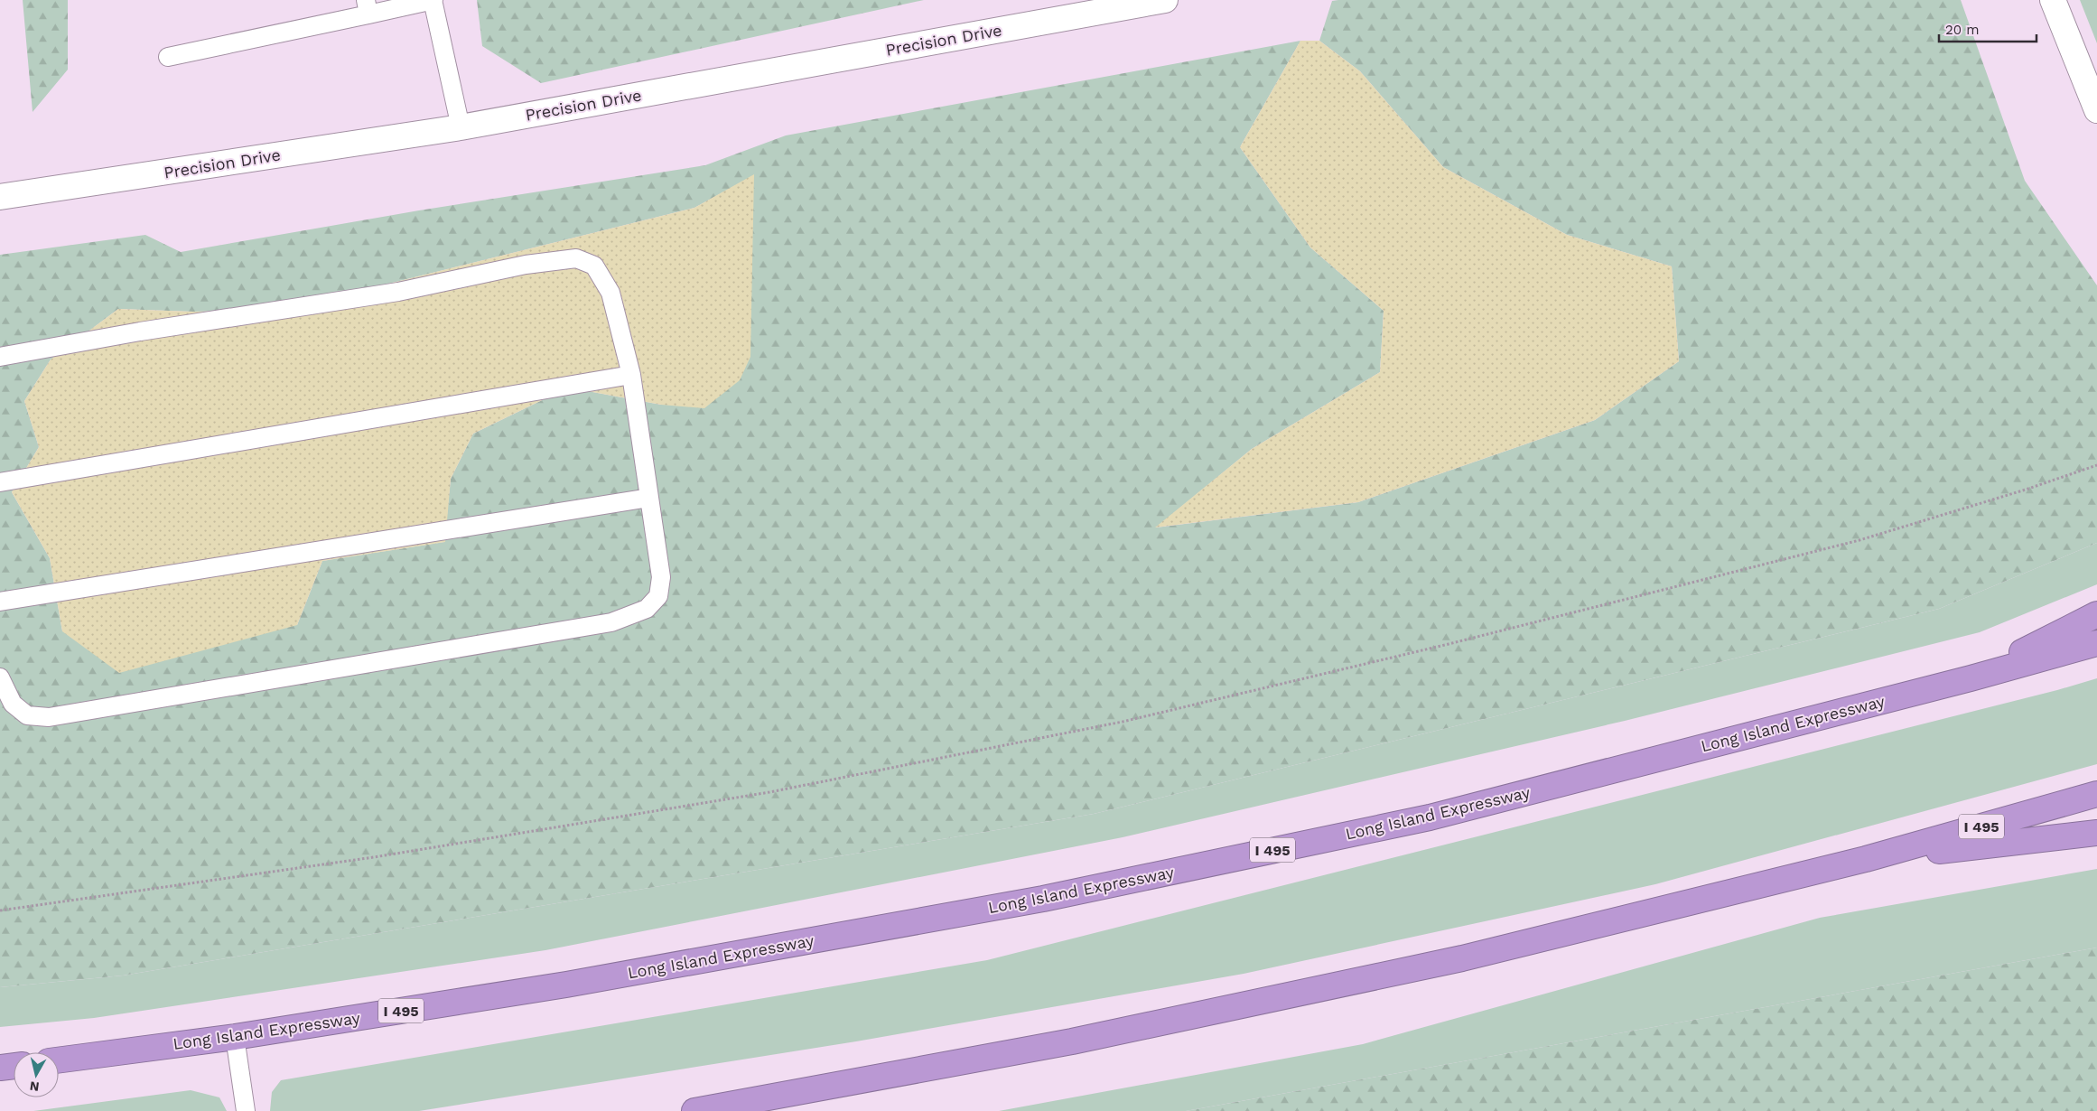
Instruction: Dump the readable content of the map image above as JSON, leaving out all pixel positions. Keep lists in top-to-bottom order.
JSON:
{
  "streets": {
    "highway": ["Long Island Expressway", "I 495"],
    "street": ["Precision Drive"]
  },
  "scale_bar": "20 m",
  "north": "bottom"
}
